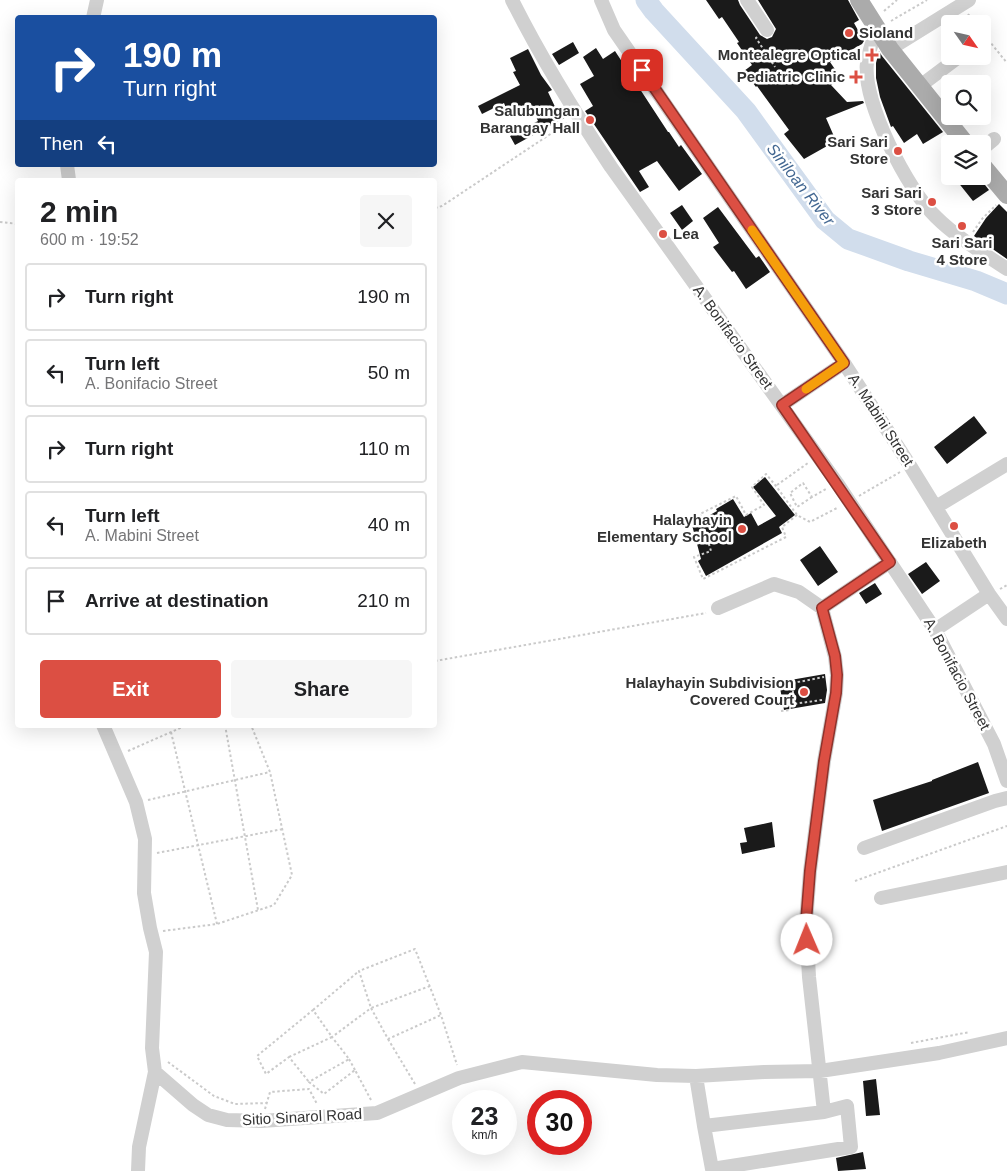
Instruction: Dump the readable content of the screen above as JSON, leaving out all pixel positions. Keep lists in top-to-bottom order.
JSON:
{
  "streets": {
    "street": ["A. Bonifacio Street", "A. Mabini Street", "Sitio Sinarol Road"]
  },
  "water": ["Siniloan River"],
  "places": {
    "other": [
      "Sioland",
      "Salubungan Barangay Hall",
      "Sari Sari Store",
      "Sari Sari 3 Store",
      "Sari Sari 4 Store",
      "Lea",
      "Elizabeth",
      "Halayhayin Elementary School",
      "Halayhayin Subdivision Covered Court"
    ],
    "health": ["Montealegre Optical", "Pediatric Clinic"]
  },
  "north": "bottom right",
  "page": {
    "turn": ["190 m", "Turn right"],
    "then": "Then",
    "heading": ["2 min", "600 m · 19:52"],
    "list": [
      {
        "name": "Turn right",
        "value": "190 m"
      },
      {
        "name": "Turn left",
        "note": "A. Bonifacio Street",
        "value": "50 m"
      },
      {
        "name": "Turn right",
        "value": "110 m"
      },
      {
        "name": "Turn left",
        "note": "A. Mabini Street",
        "value": "40 m"
      },
      {
        "name": "Arrive at destination",
        "value": "210 m"
      }
    ],
    "buttons": ["Exit", "Share"],
    "speed": "23 km/h",
    "limit": "30"
  }
}
